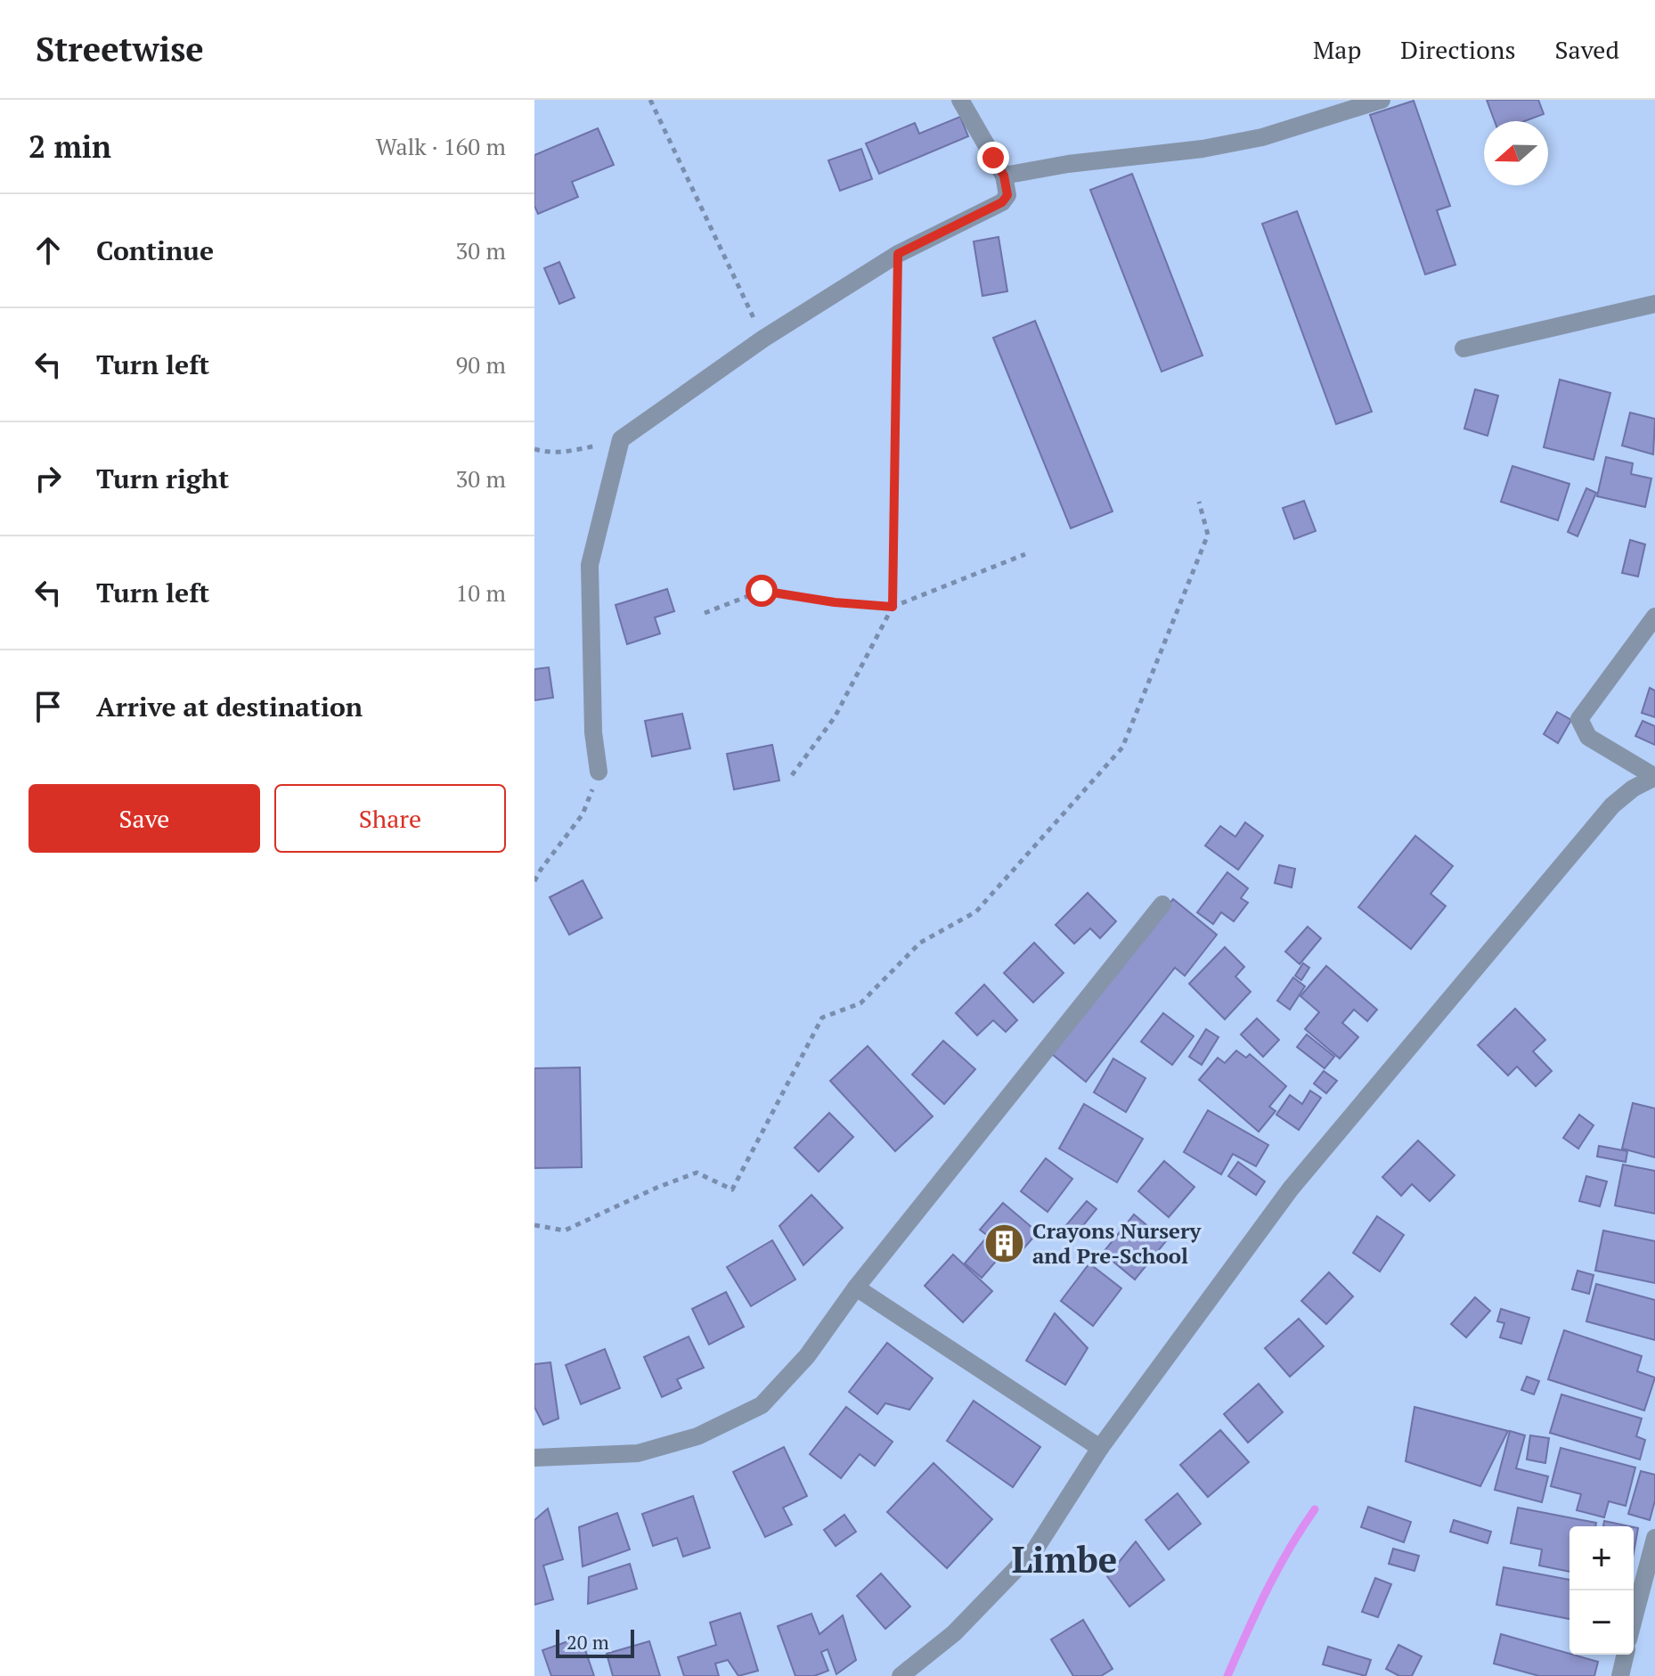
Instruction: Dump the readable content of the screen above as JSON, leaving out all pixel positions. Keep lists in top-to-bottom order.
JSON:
{
  "districts": ["Limbe"],
  "places": {
    "building": ["Crayons Nursery and Pre-School"]
  },
  "scale_bar": "20 m",
  "north": "left",
  "page": {
    "header": "Streetwise",
    "nav": ["Map", "Directions", "Saved"],
    "heading": ["2 min", "Walk · 160 m"],
    "list": [
      ["Continue", "30 m"],
      ["Turn left", "90 m"],
      ["Turn right", "30 m"],
      ["Turn left", "10 m"],
      "Arrive at destination"
    ],
    "buttons": ["Save", "Share"],
    "map_buttons": ["+", "−"],
    "scale": "20 m"
  }
}
